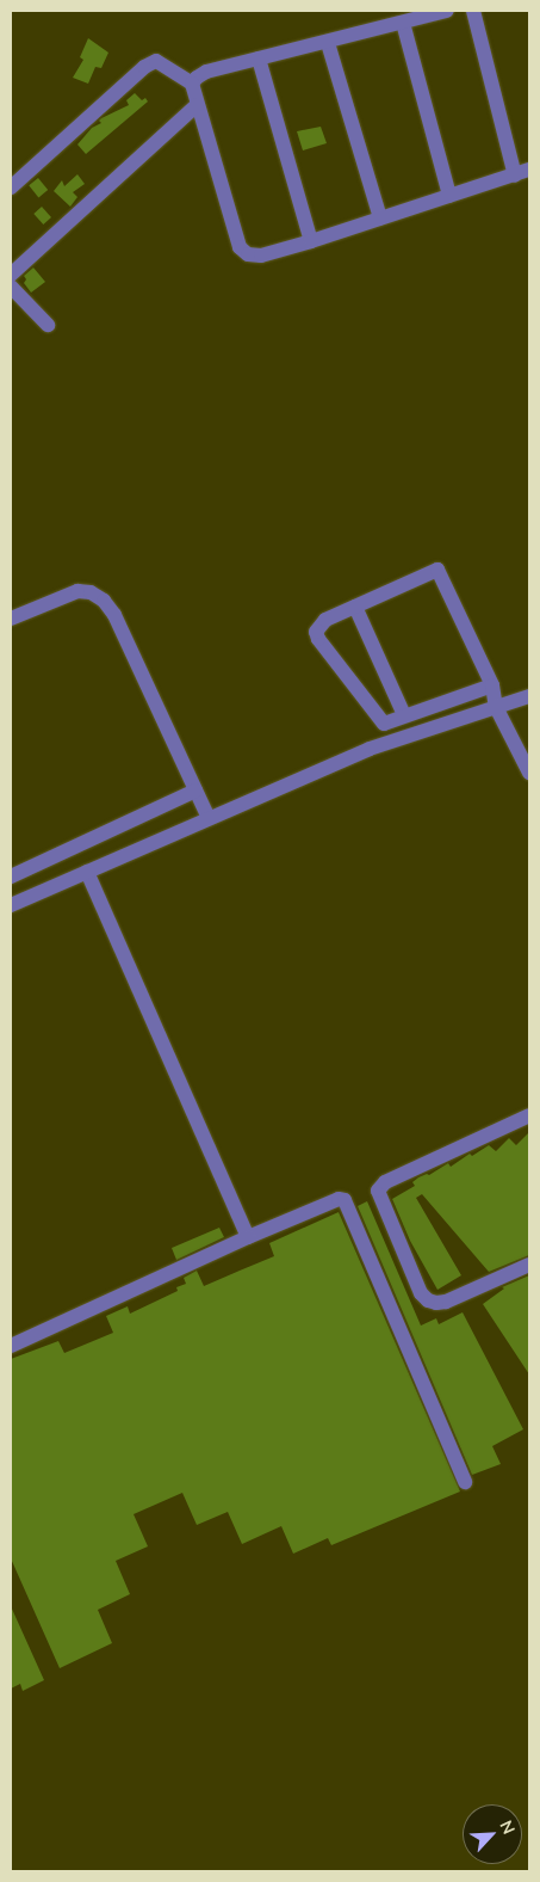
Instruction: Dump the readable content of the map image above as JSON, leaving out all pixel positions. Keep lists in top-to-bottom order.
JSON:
{
  "north": "top right"
}
